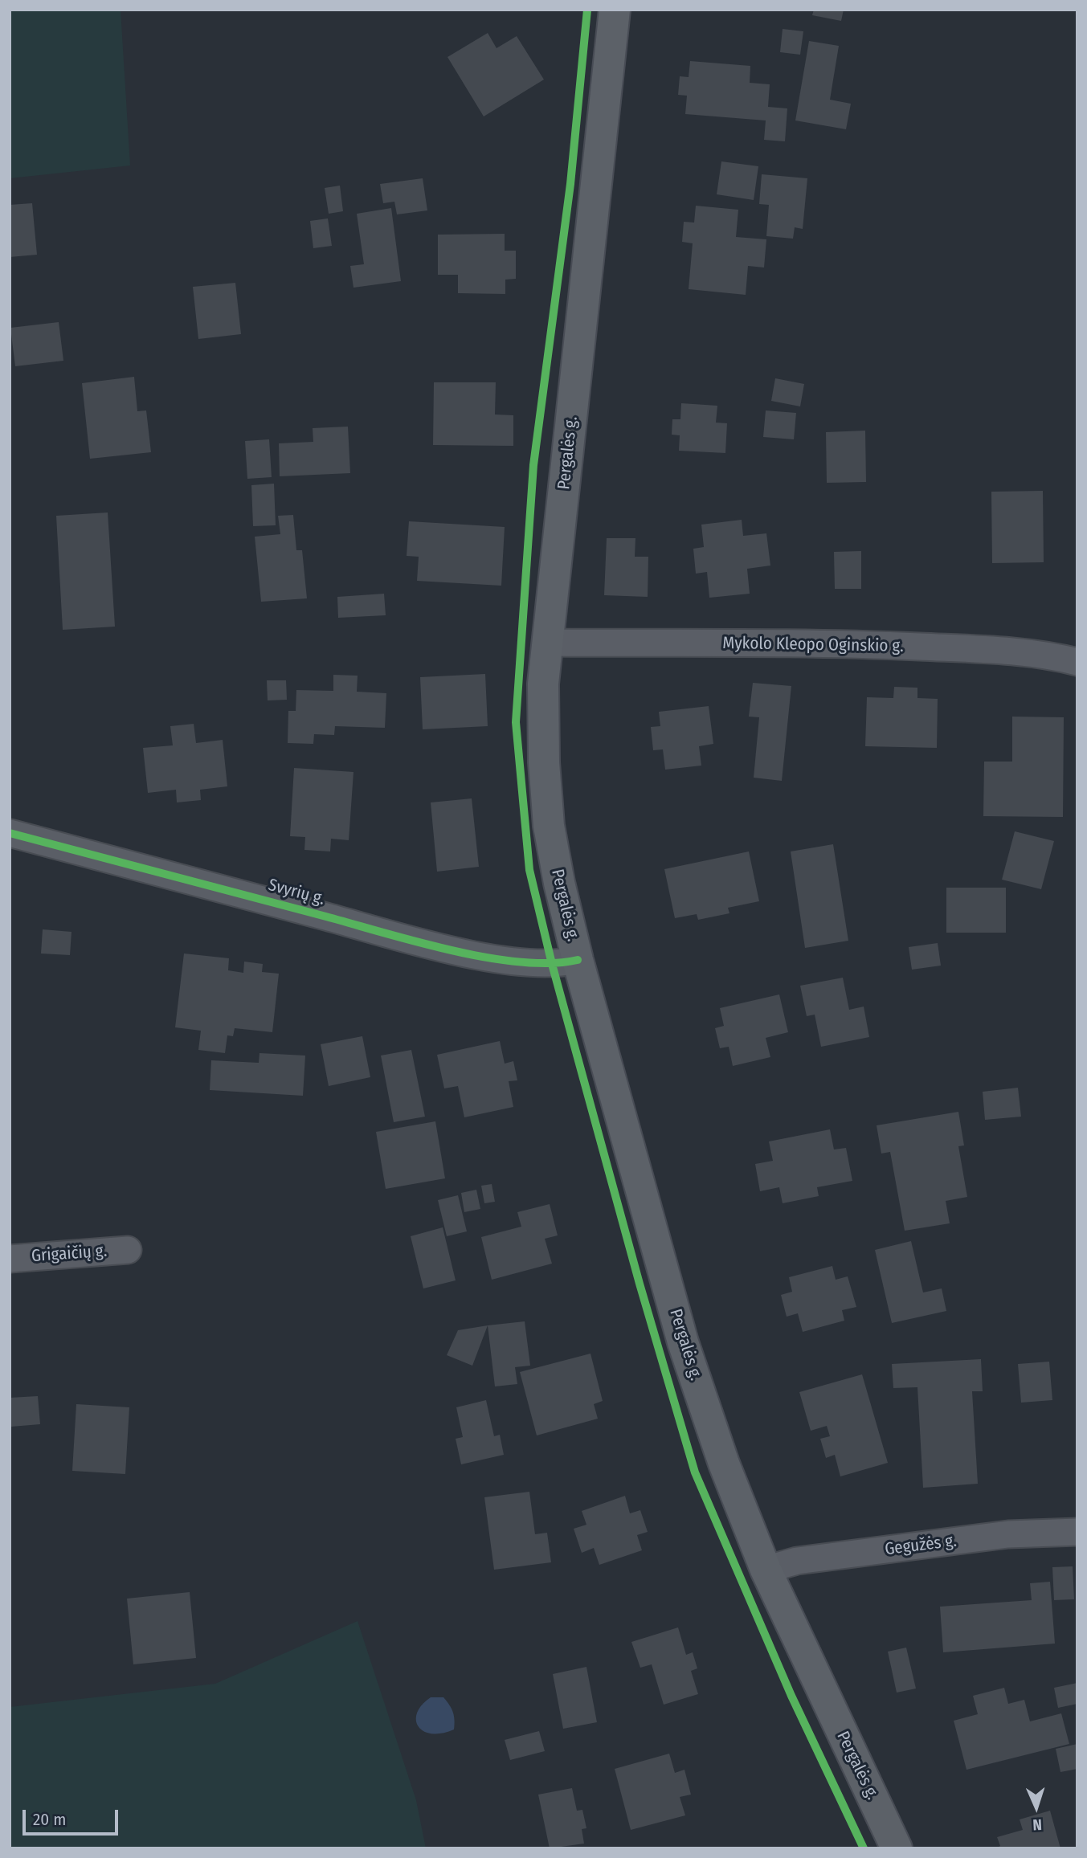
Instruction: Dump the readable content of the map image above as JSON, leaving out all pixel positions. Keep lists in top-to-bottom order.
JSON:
{
  "streets": {
    "main road": ["Pergalės g."],
    "street": [
      "Mykolo Kleopo Oginskio g.",
      "Svyrių g.",
      "Grigaičių g.",
      "Gegužės g."
    ]
  },
  "crossings": [
    ["Pergalės g.", "Mykolo Kleopo Oginskio g."],
    ["Pergalės g.", "Svyrių g."],
    ["Pergalės g.", "Gegužės g."]
  ],
  "scale_bar": "20 m",
  "north": "bottom"
}
